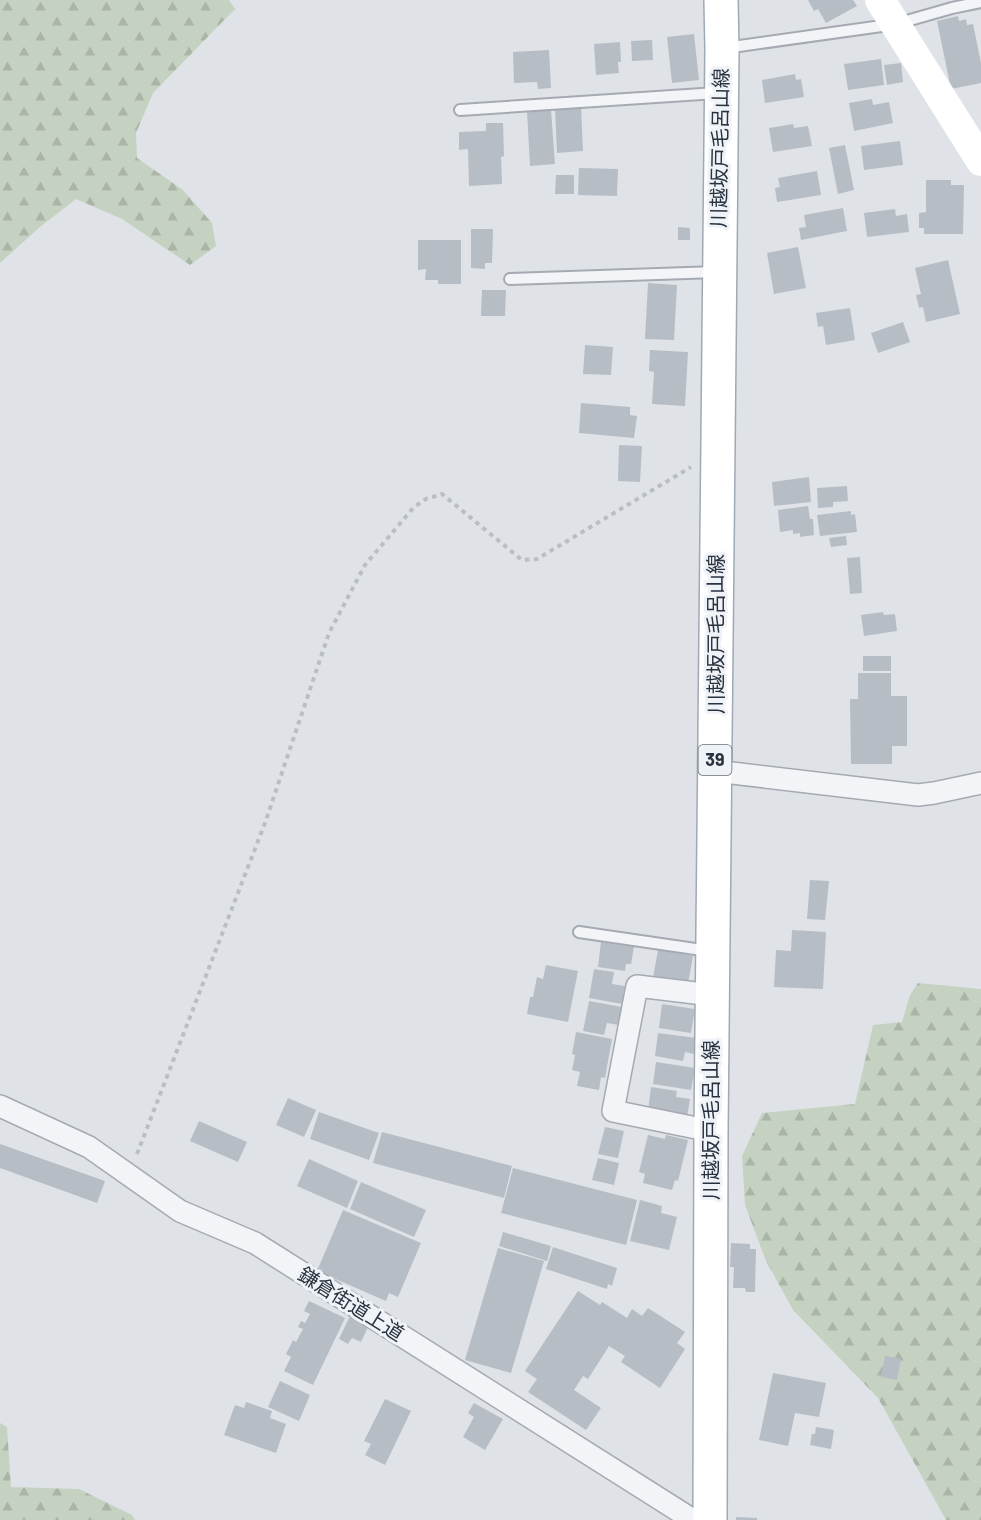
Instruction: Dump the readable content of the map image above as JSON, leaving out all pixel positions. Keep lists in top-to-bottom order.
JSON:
{
  "streets": {
    "main road": ["川越坂戸毛呂山線", "39"],
    "street": ["鎌倉街道上道"]
  }
}
